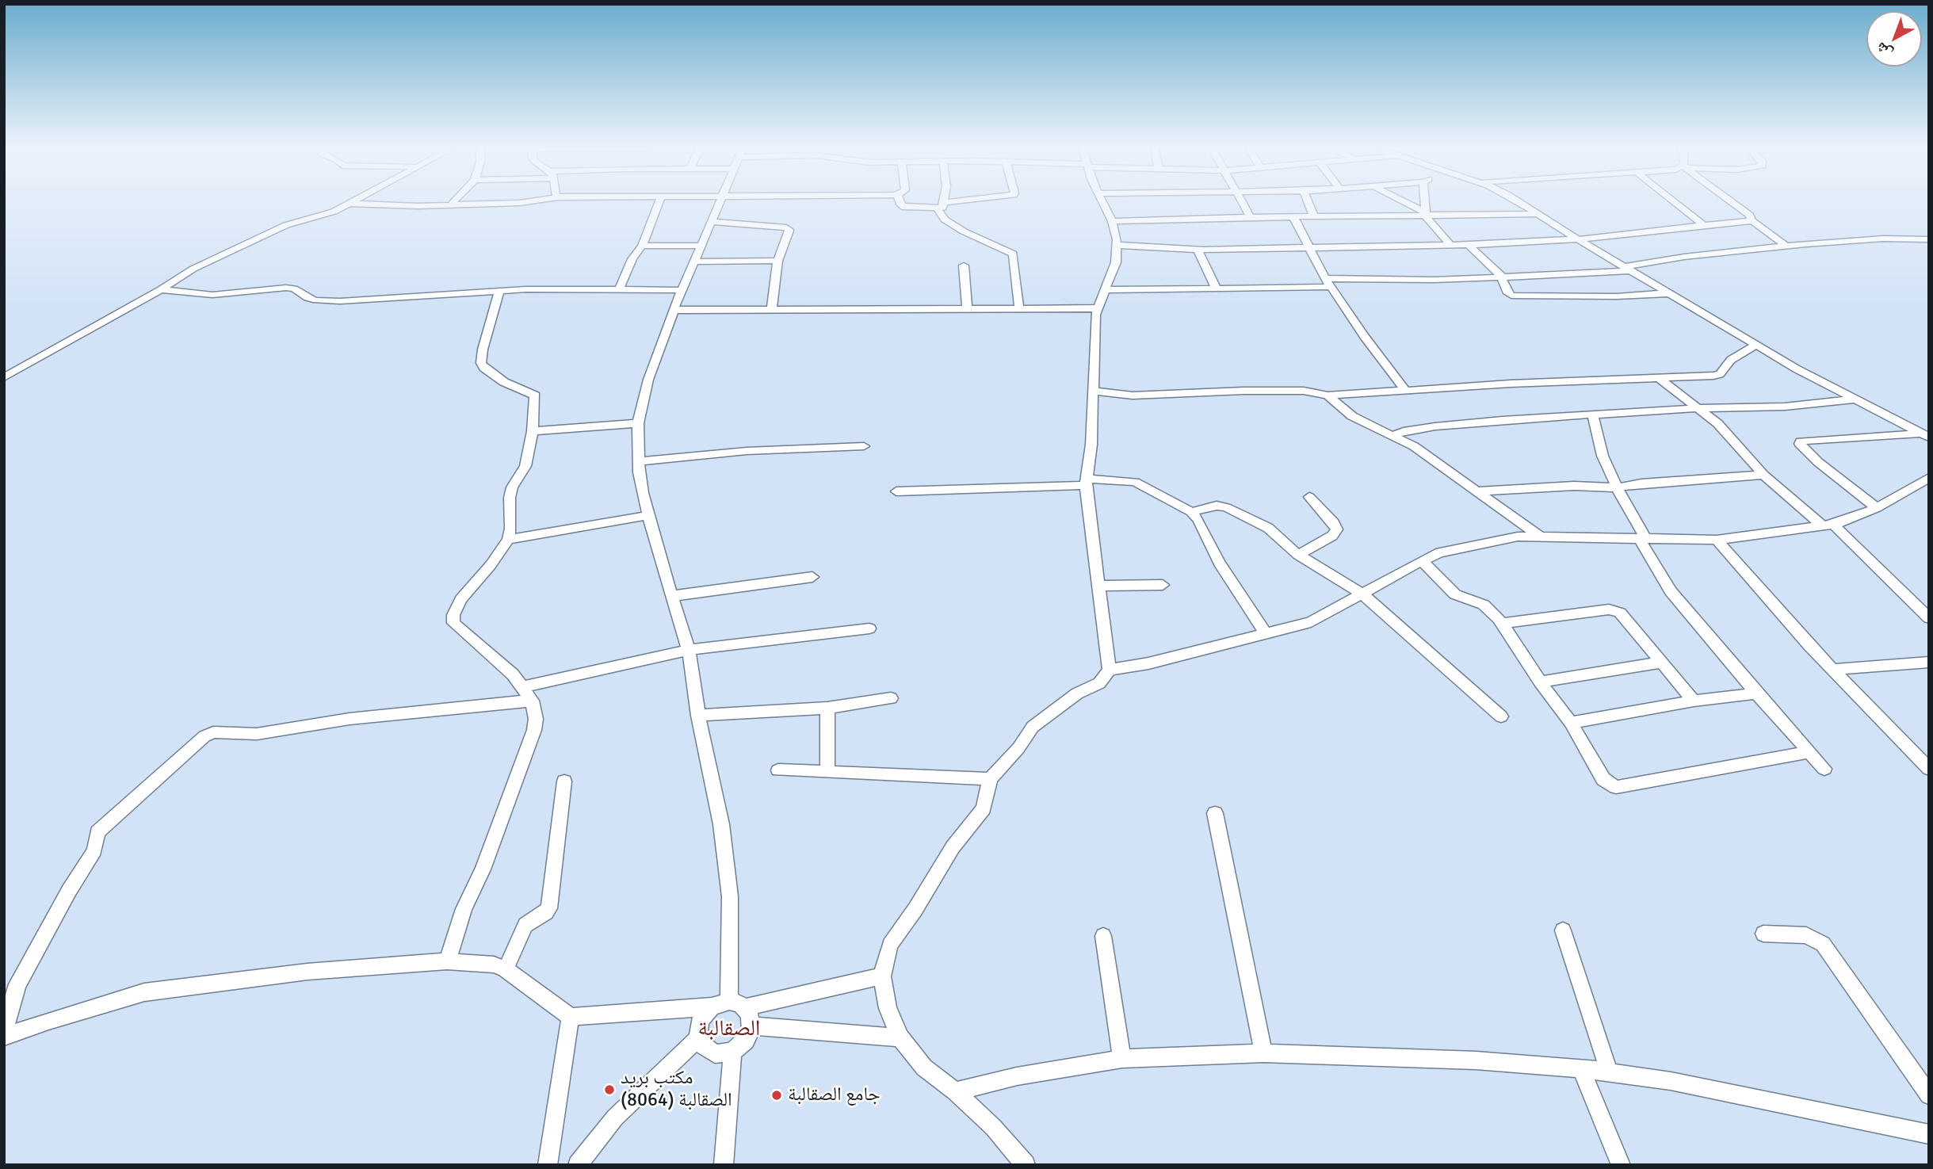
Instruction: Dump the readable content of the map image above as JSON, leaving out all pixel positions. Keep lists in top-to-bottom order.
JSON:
{
  "districts": ["الصقالبة"],
  "places": ["مكتب بريد الصقالبة (8064)", "جامع الصقالبة"],
  "north": "bottom left"
}
